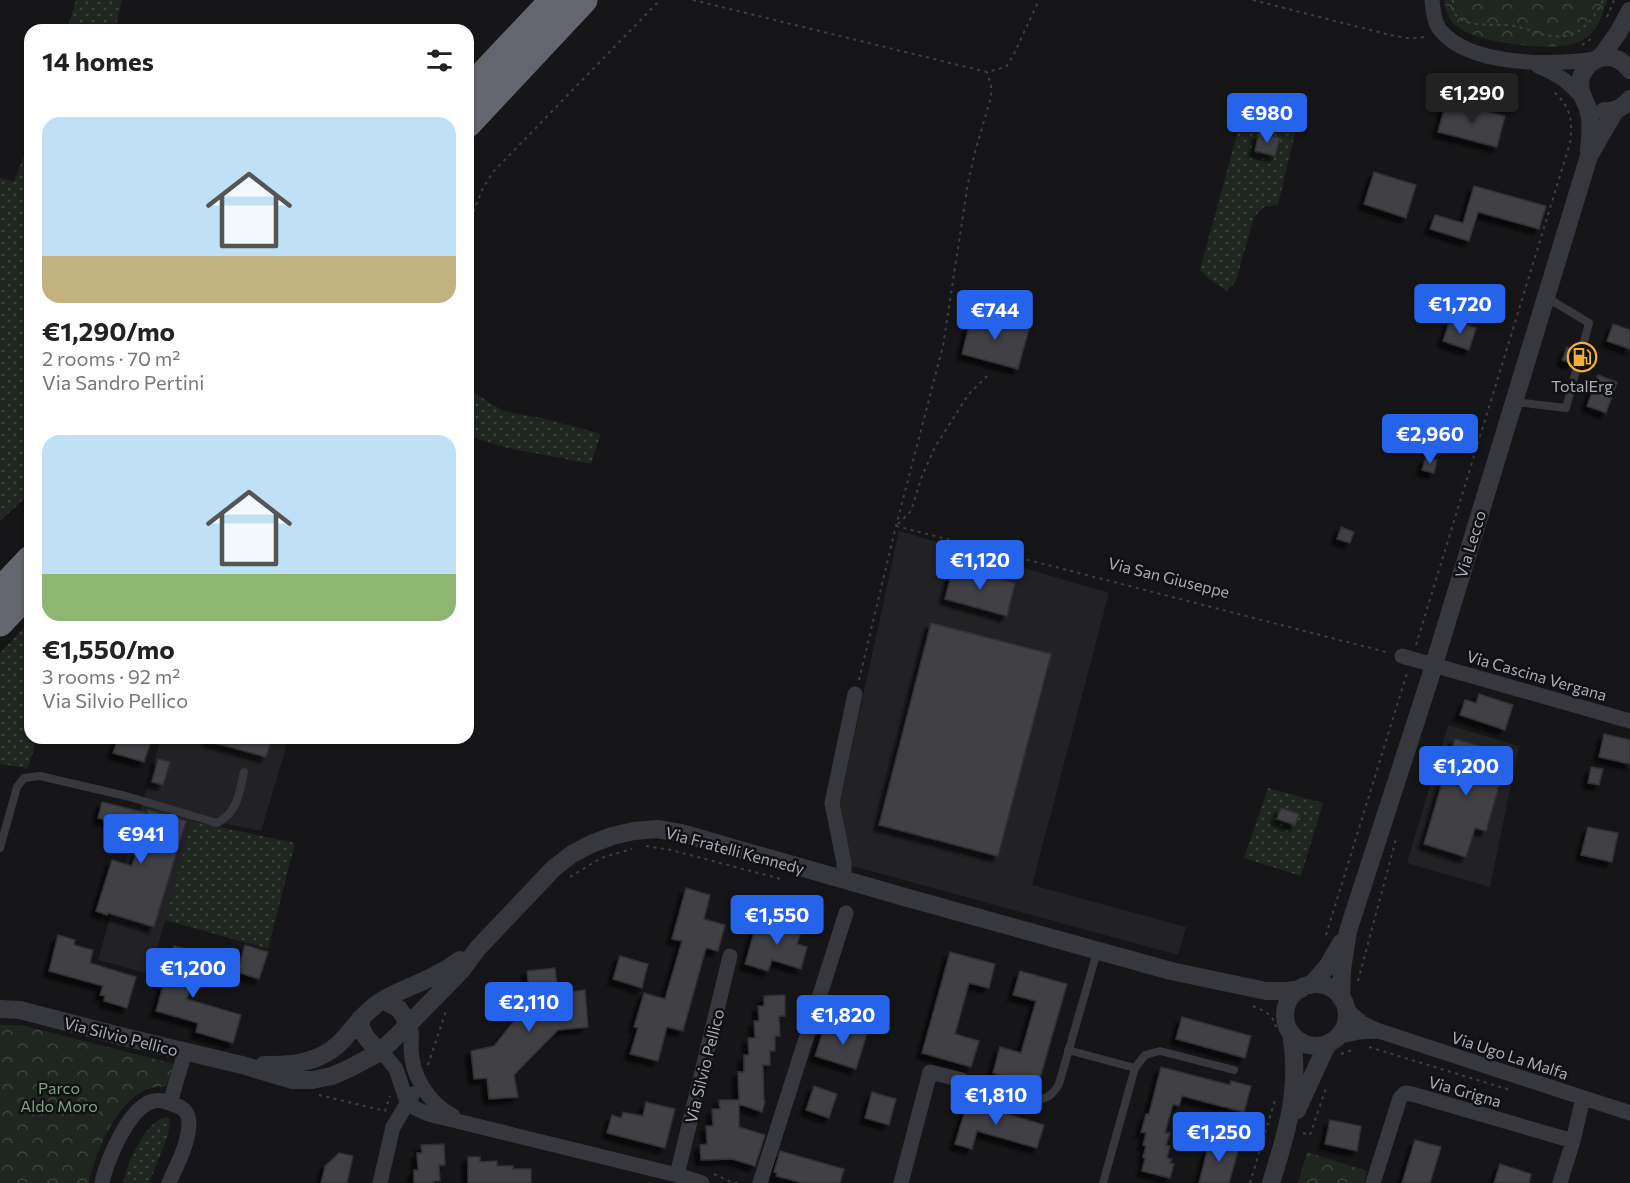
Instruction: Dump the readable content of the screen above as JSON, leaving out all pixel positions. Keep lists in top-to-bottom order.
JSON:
{
  "streets": {
    "street": [
      "Via Lecco",
      "Via Cascina Vergana",
      "Via Fratelli Kennedy",
      "Via Silvio Pellico",
      "Via Ugo La Malfa",
      "Via Grigna"
    ],
    "path": ["Via San Giuseppe"]
  },
  "crossings": [
    ["Via Lecco", "Via Cascina Vergana"],
    ["Via Lecco", "Via Fratelli Kennedy"],
    ["Via Lecco", "Via Ugo La Malfa"],
    ["Via Fratelli Kennedy", "Via Silvio Pellico"],
    ["Via Fratelli Kennedy", "Via Ugo La Malfa"]
  ],
  "parks": ["Parco Aldo Moro"],
  "places": {
    "fuel station": ["TotalErg"]
  },
  "page": {
    "heading": "14 homes",
    "price": [
      "€1,290",
      "€980",
      "€1,720",
      "€744",
      "€2,960",
      "€1,120",
      "€1,200",
      "€941",
      "€1,550",
      "€1,200",
      "€2,110",
      "€1,820",
      "€1,810",
      "€1,250"
    ],
    "list": [
      {
        "name": "€1,290/mo",
        "note": "2 rooms · 70 m² · Via Sandro Pertini"
      },
      {
        "name": "€1,550/mo",
        "note": "3 rooms · 92 m² · Via Silvio Pellico"
      }
    ]
  }
}
